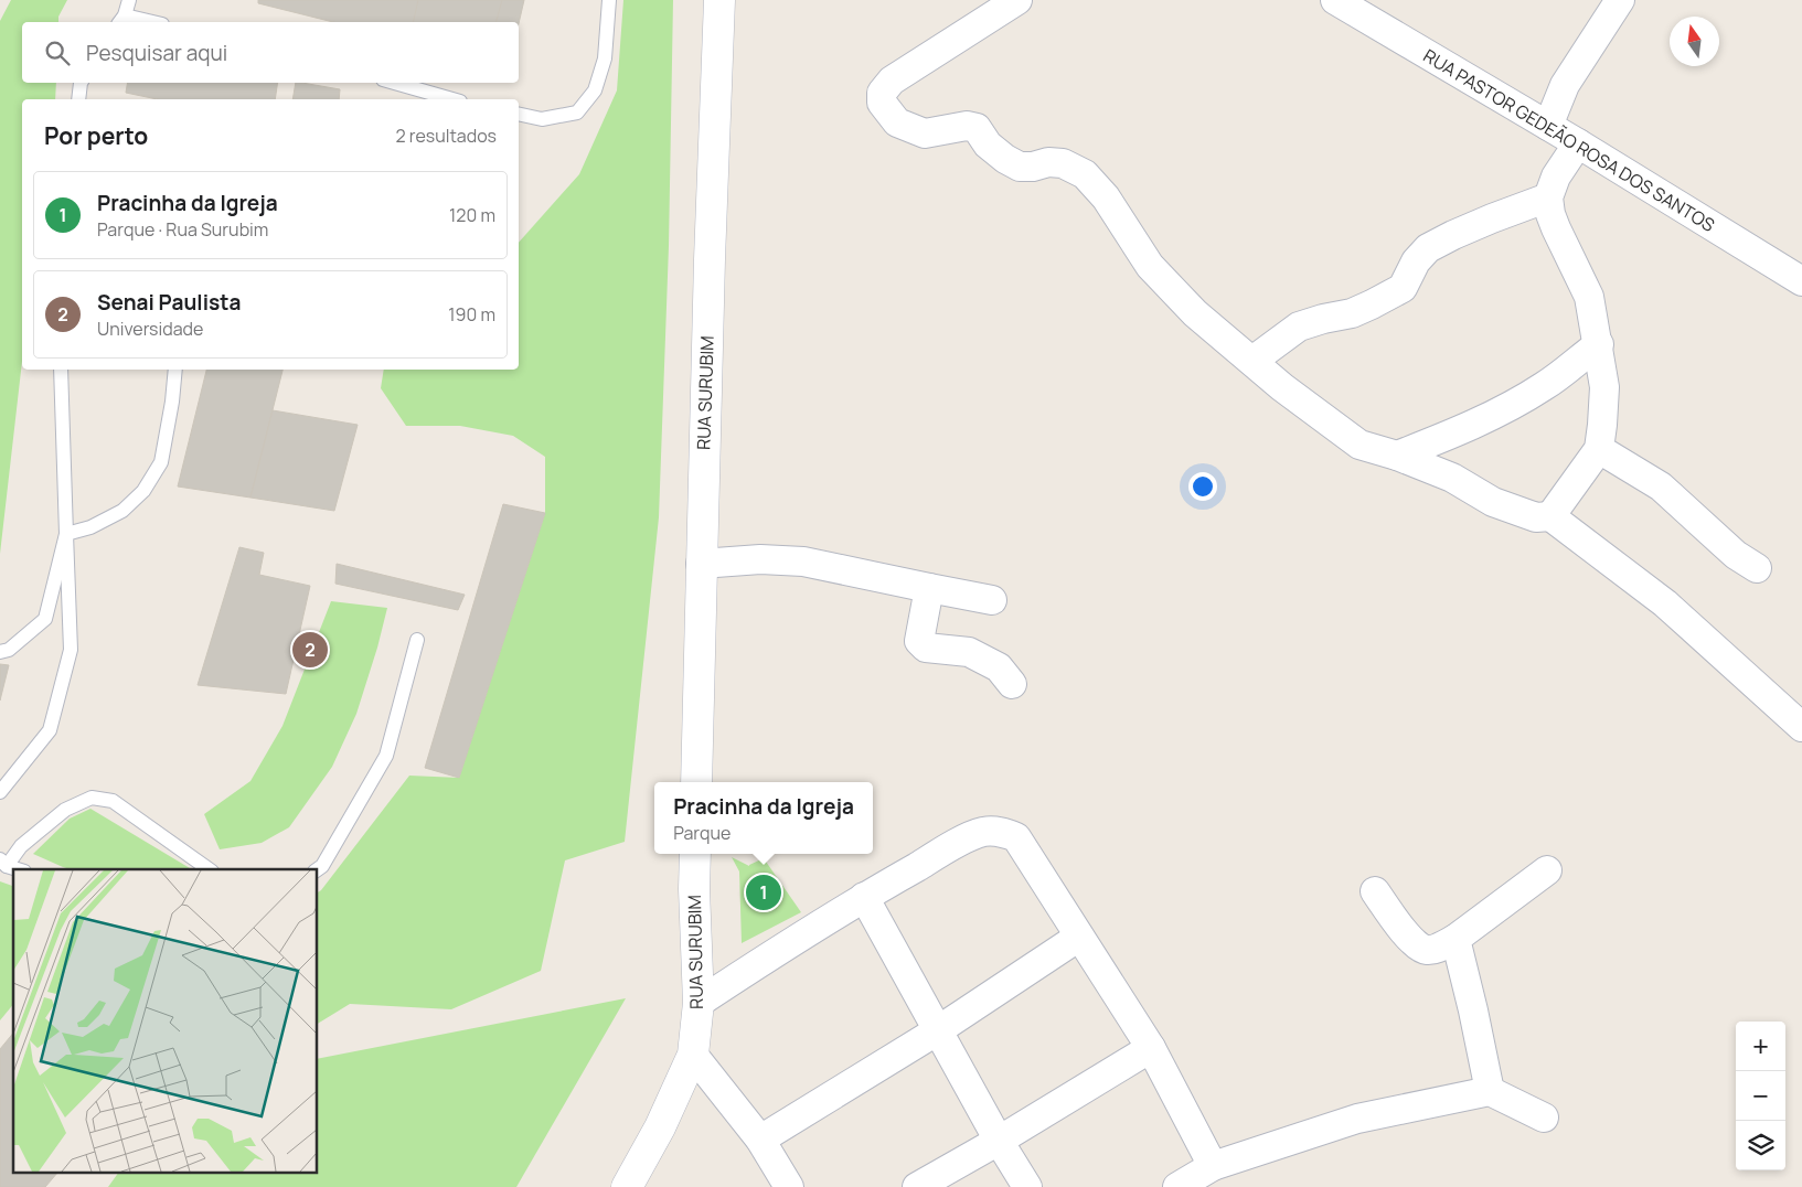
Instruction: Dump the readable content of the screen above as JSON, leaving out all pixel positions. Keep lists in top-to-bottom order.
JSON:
{
  "streets": {
    "street": ["RUA PASTOR GEDEÃO ROSA DOS SANTOS", "RUA SURUBIM"]
  },
  "north": "top",
  "page": {
    "search": "Pesquisar aqui",
    "heading": ["Por perto", "2 resultados"],
    "list": [
      {
        "mark": "1",
        "name": "Pracinha da Igreja",
        "note": "Parque · Rua Surubim",
        "value": "120 m"
      },
      {
        "mark": "2",
        "name": "Senai Paulista",
        "note": "Universidade",
        "value": "190 m"
      }
    ],
    "pins": ["2", "1"],
    "popup": ["Pracinha da Igreja", "Parque"],
    "map_buttons": ["+", "−"]
  }
}
